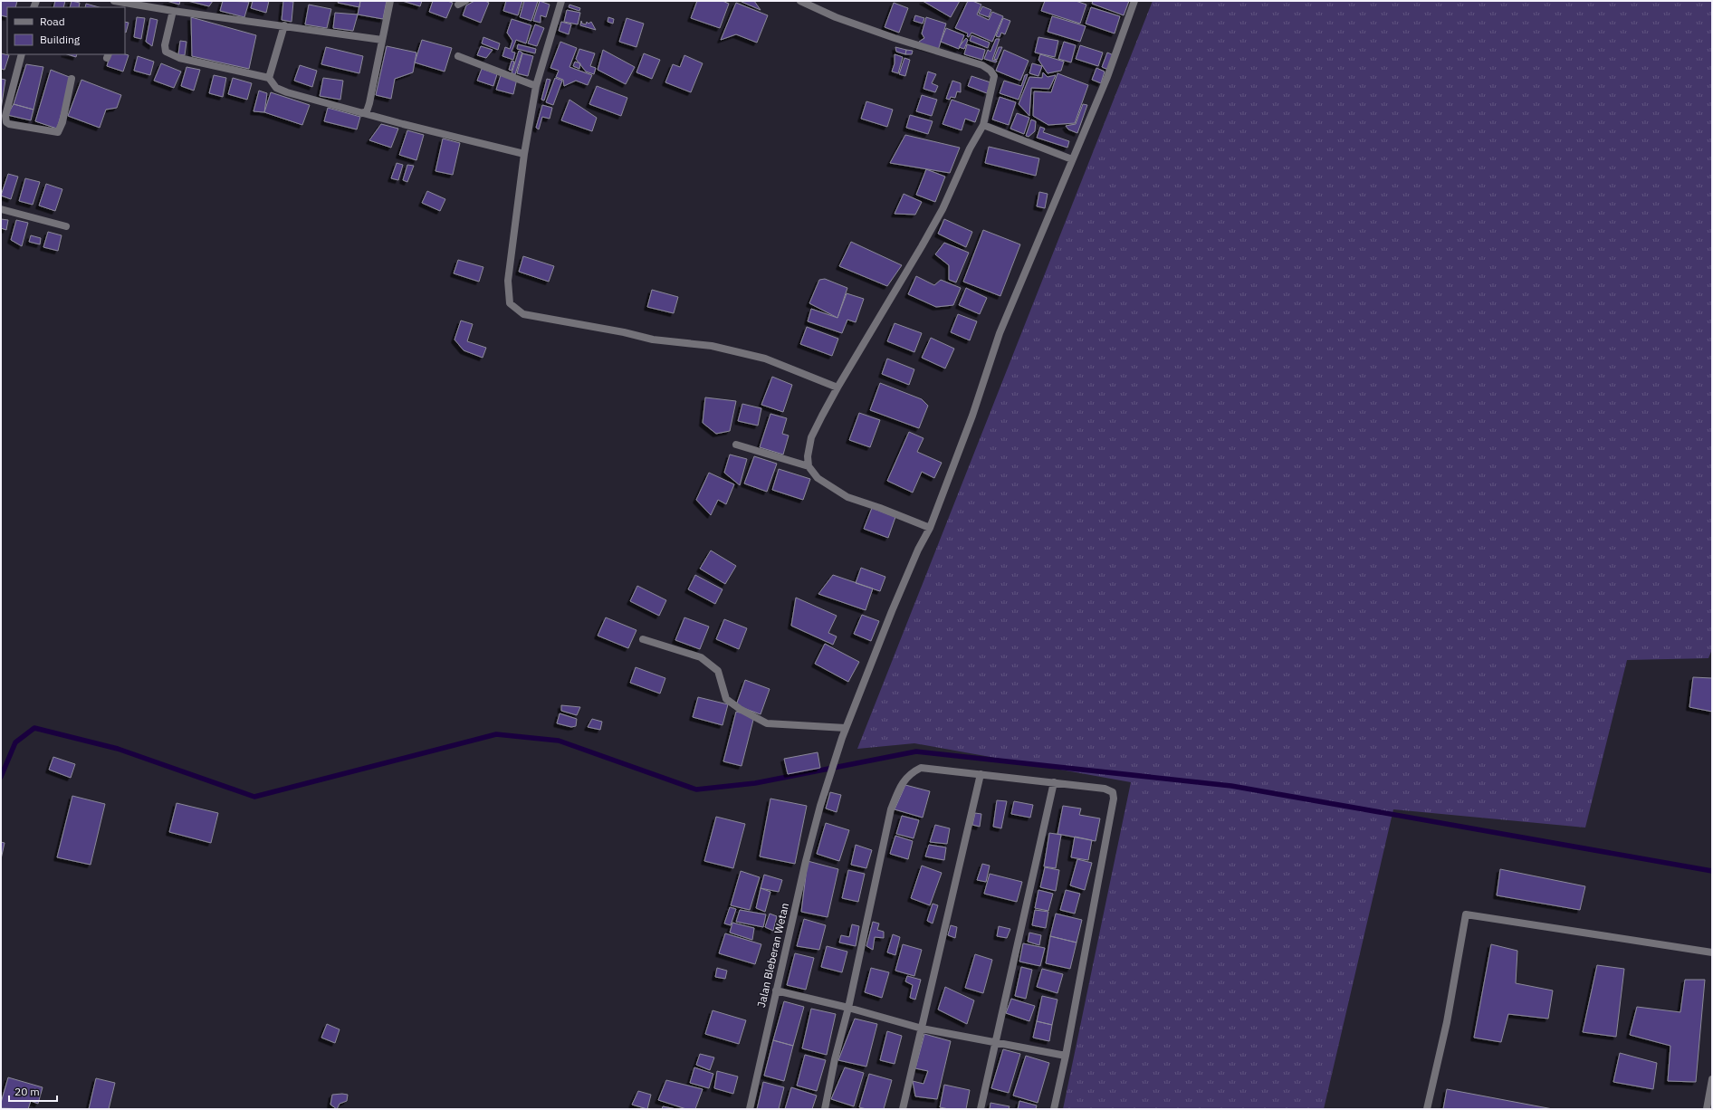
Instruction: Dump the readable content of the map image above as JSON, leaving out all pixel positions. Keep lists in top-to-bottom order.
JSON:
{
  "streets": {
    "street": ["Jalan Bleberan Wetan"]
  },
  "legend": ["Road", "Building"],
  "scale_bar": "20 m"
}
